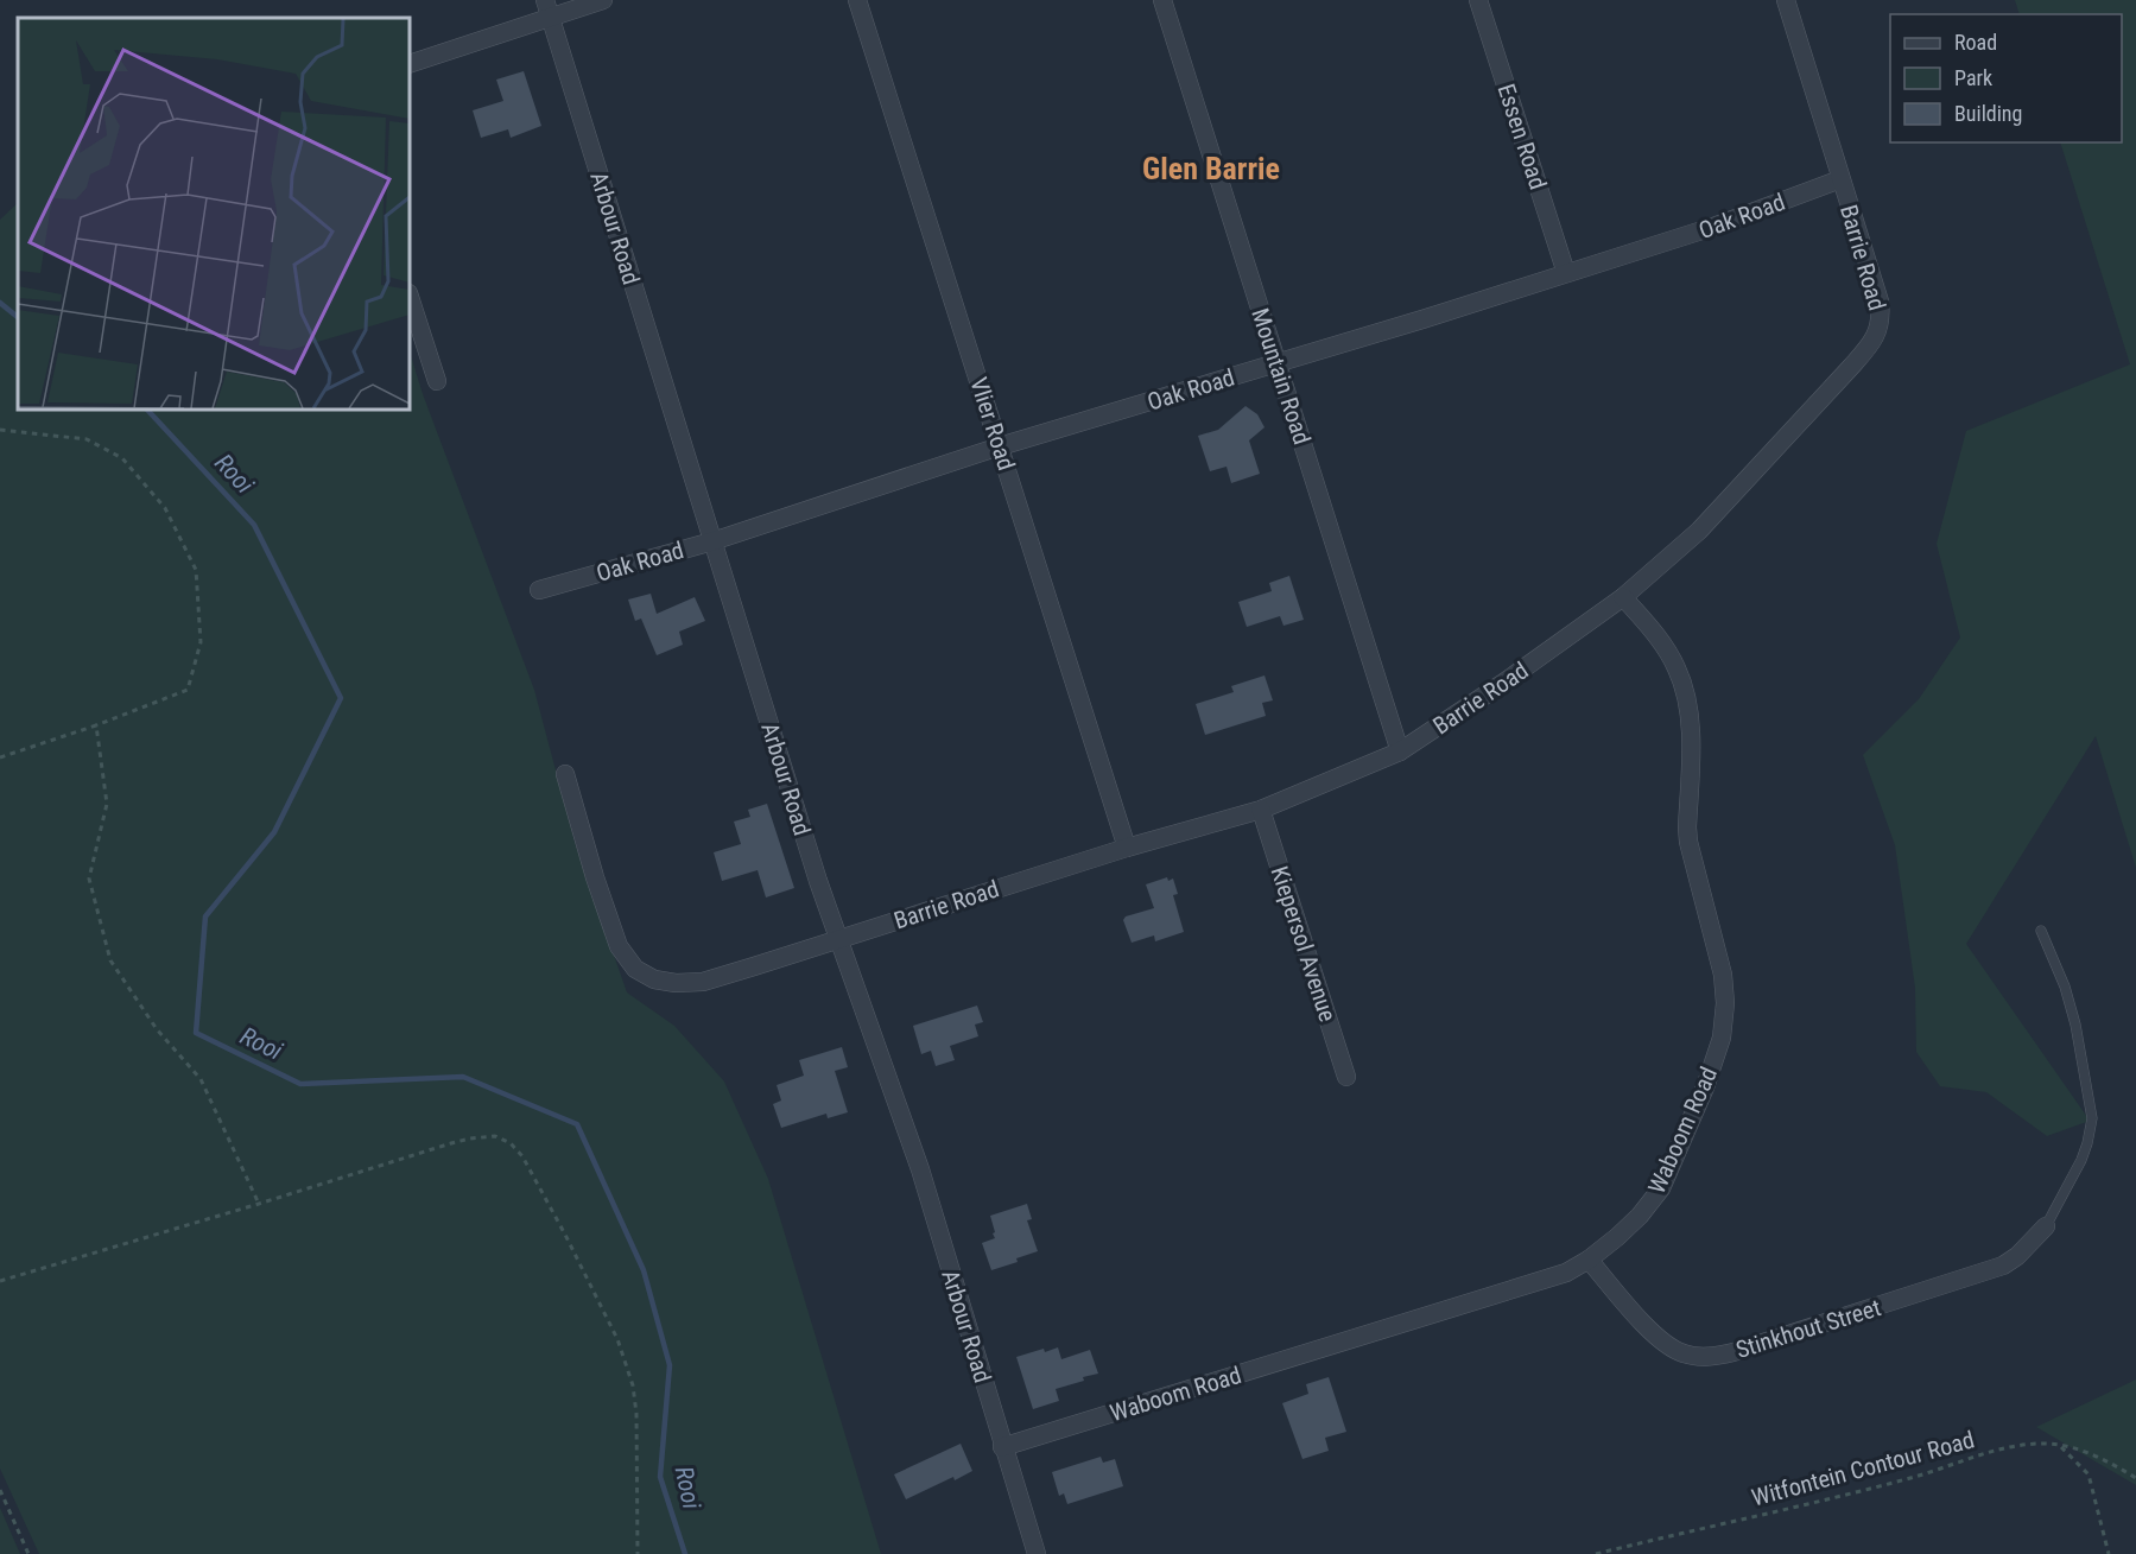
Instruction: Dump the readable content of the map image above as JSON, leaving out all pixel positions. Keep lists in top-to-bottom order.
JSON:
{
  "streets": {
    "street": [
      "Essen Road",
      "Oak Road",
      "Arbour Road",
      "Barrie Road",
      "Mountain Road",
      "Vlier Road",
      "Kiepersol Avenue",
      "Waboom Road",
      "Stinkhout Street"
    ],
    "path": ["Witfontein Contour Road"]
  },
  "crossings": [
    ["Essen Road", "Oak Road"],
    ["Oak Road", "Arbour Road"],
    ["Oak Road", "Barrie Road"],
    ["Oak Road", "Mountain Road"],
    ["Oak Road", "Vlier Road"],
    ["Arbour Road", "Barrie Road"],
    ["Arbour Road", "Waboom Road"],
    ["Barrie Road", "Mountain Road"],
    ["Barrie Road", "Vlier Road"],
    ["Barrie Road", "Kiepersol Avenue"],
    ["Barrie Road", "Waboom Road"],
    ["Waboom Road", "Stinkhout Street"]
  ],
  "districts": ["Glen Barrie"],
  "water": ["Rooi"],
  "legend": ["Road", "Park", "Building"]
}
